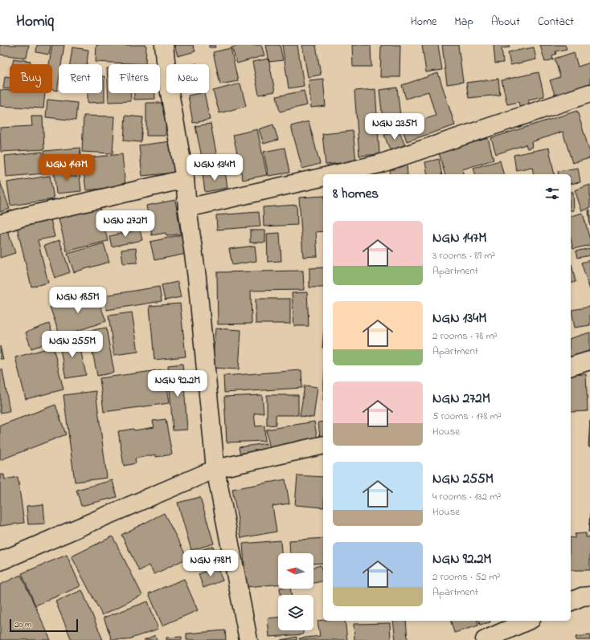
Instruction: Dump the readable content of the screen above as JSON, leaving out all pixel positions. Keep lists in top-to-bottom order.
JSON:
{
  "scale_bar": "20 m",
  "north": "left",
  "page": {
    "header": "Homiq",
    "nav": [
      "Home",
      "Map",
      "About",
      "Contact"
    ],
    "chip": [
      "Buy",
      "Rent",
      "Filters",
      "New"
    ],
    "price": [
      "NGN 235M",
      "NGN 147M",
      "NGN 134M",
      "NGN 272M",
      "NGN 185M",
      "NGN 255M",
      "NGN 92.2M",
      "NGN 178M"
    ],
    "heading": "8 homes",
    "list": [
      {
        "name": "NGN 147M",
        "note": "3 rooms · 89 m² · Apartment"
      },
      {
        "name": "NGN 134M",
        "note": "2 rooms · 78 m² · Apartment"
      },
      {
        "name": "NGN 272M",
        "note": "5 rooms · 178 m² · House"
      },
      {
        "name": "NGN 255M",
        "note": "4 rooms · 132 m² · House"
      },
      {
        "name": "NGN 92.2M",
        "note": "2 rooms · 52 m² · Apartment"
      }
    ],
    "scale": "20 m"
  }
}
